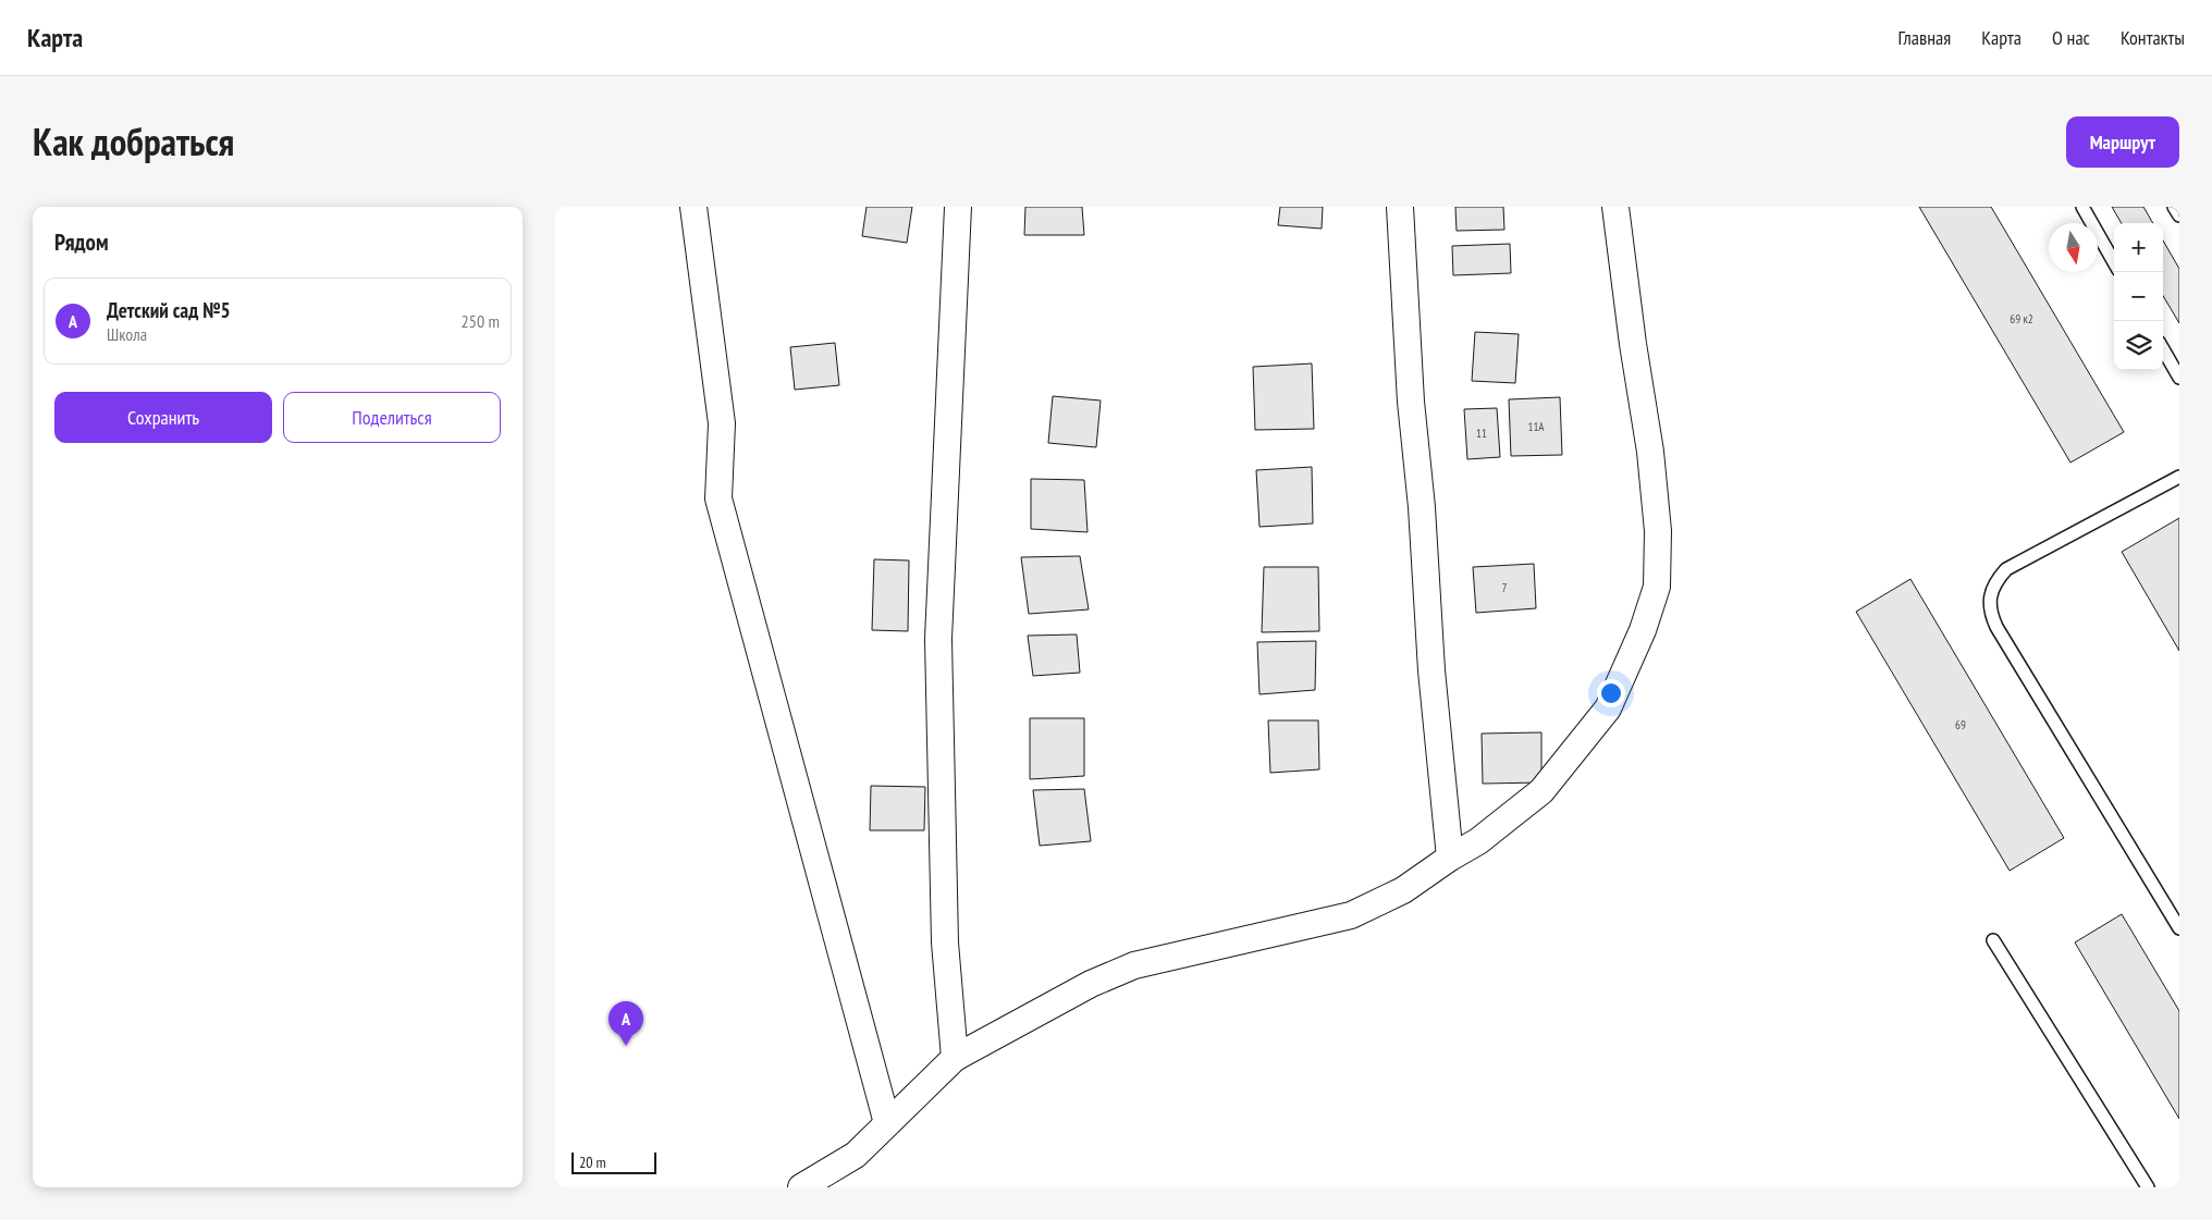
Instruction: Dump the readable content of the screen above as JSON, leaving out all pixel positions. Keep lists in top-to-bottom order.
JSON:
{
  "house_numbers": [
    "69 к2",
    "11А",
    "11",
    "7",
    "69"
  ],
  "scale_bar": "20 m",
  "north": "bottom",
  "page": {
    "header": "Карта",
    "nav": [
      "Главная",
      "Карта",
      "О нас",
      "Контакты"
    ],
    "title": "Как добраться",
    "buttons": [
      "Маршрут",
      ["Сохранить", "Поделиться"]
    ],
    "heading": "Рядом",
    "map_buttons": ["+", "−"],
    "list": [
      {
        "mark": "A",
        "name": "Детский сад №5",
        "note": "Школа",
        "value": "250 m"
      }
    ],
    "pins": "A",
    "scale": "20 m"
  }
}
